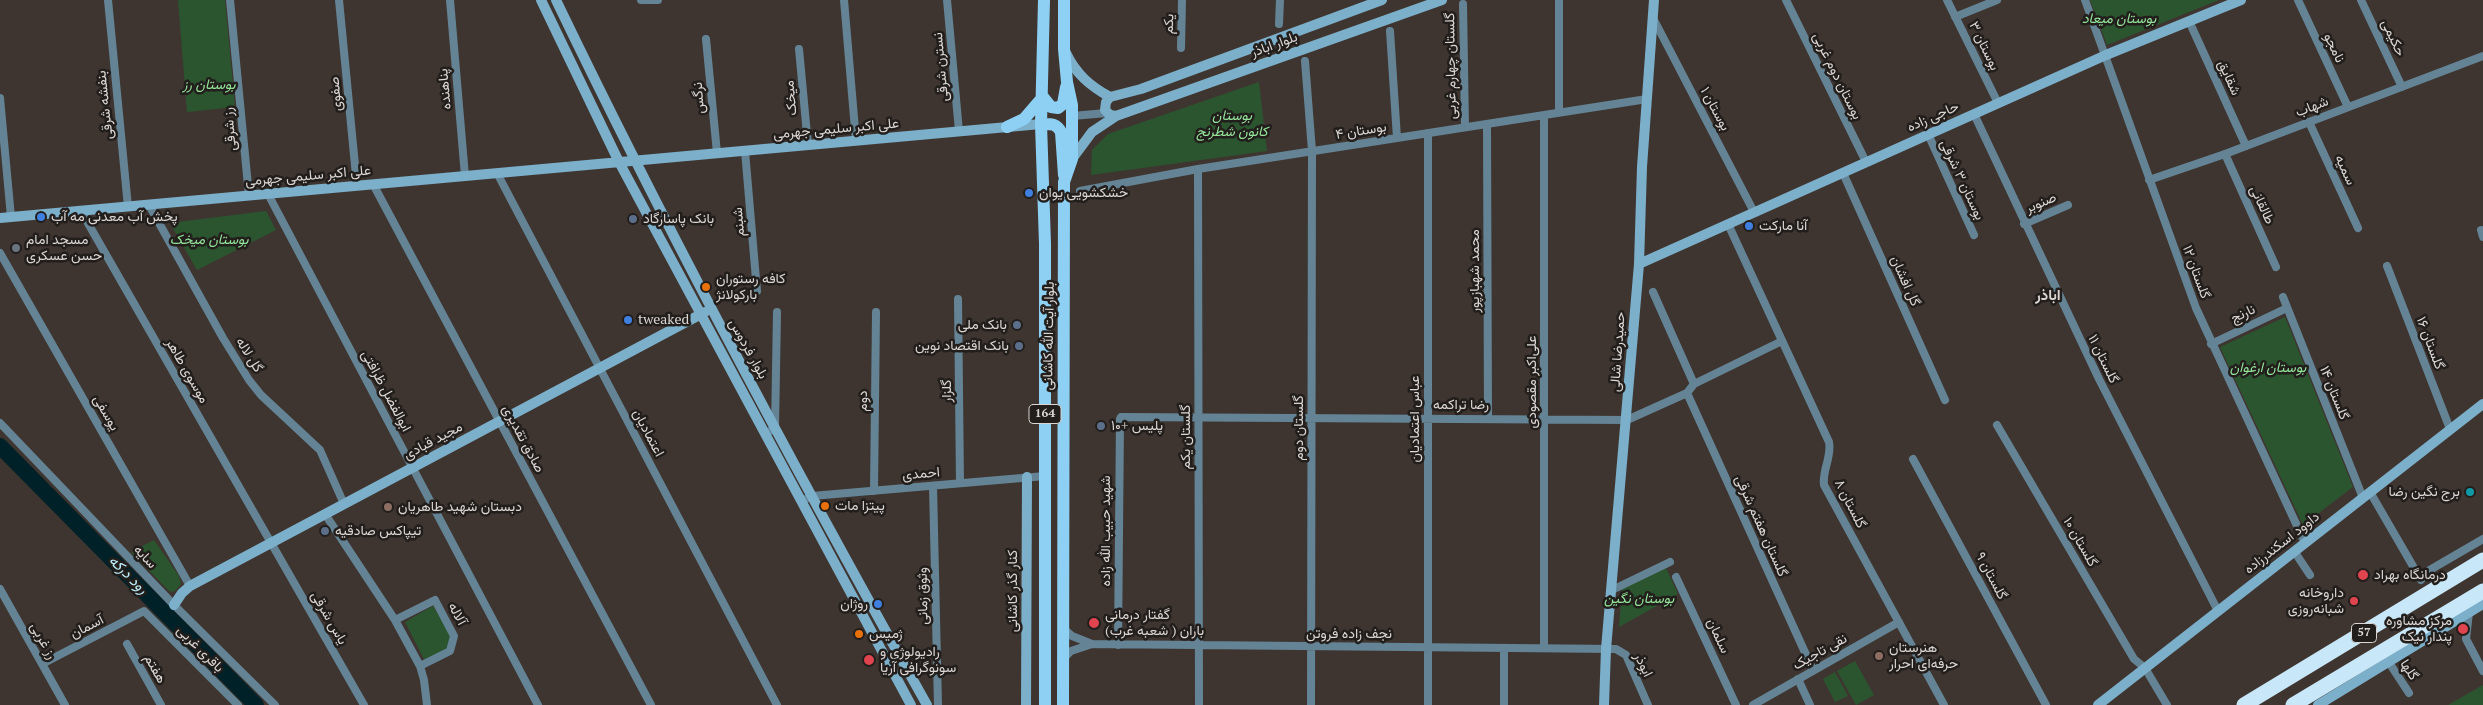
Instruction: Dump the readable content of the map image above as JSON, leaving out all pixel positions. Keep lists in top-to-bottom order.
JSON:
{
  "streets": {
    "highway": ["57"],
    "main road": [
      "بلوار اباذر",
      "حاجی زاده",
      "علی اکبر سلیمی جهرمی",
      "بلوار آیت الله کاشانی",
      "بلوار فردوس",
      "حمیدرضا شالی",
      "164",
      "مجید قبادی",
      "داوود اسکندرزاده",
      "کنار گذر کاشانی"
    ],
    "street": [
      "یکم",
      "حکیمی",
      "بوستان ۳",
      "نامجو",
      "گلستان چهارم غربی",
      "نسترن شرقی",
      "بوستان دوم غربی",
      "شقایق",
      "پناهنده",
      "صفوی",
      "نرگس",
      "میخک",
      "بنفشه شرقی",
      "شهاب",
      "بوستان ۱",
      "رز شرقی",
      "بوستان ۴",
      "سمیه",
      "بوستان ۳ شرقی",
      "صنوبر",
      "طالقانی",
      "شبنم",
      "محمد شهبازپور",
      "گلستان ۱۲",
      "گل افشان",
      "نارنج",
      "گلستان ۱۶",
      "گل لاله",
      "گلستان ۱۱",
      "موسوی طاهر",
      "علی‌اکبر مقصودی",
      "ابوالفضل ظرافتی",
      "گلزار",
      "گلستان ۱۴",
      "دوم",
      "رضا تراکمه",
      "یوسفی",
      "عباس اعتمادیان",
      "گلستان دوم",
      "اعتمادیان",
      "گلستان یکم",
      "صادق تقدیری",
      "احمدی",
      "گلستان ٨",
      "گلستان هفتم شرقی",
      "شهید حبیب الله زاده",
      "گلستان ۱۰",
      "سایه",
      "گلستان ۹",
      "وثوق زمانی",
      "آلاله",
      "یاس شرقی",
      "آسمان",
      "نجف زاده فروتن",
      "سلمان",
      "رز غربی",
      "باقری غربی",
      "نقی تاجیک",
      "ابوذر",
      "هفتم",
      "گلها"
    ]
  },
  "crossings": [
    ["حکیمی", "شهاب"],
    ["بلوار اباذر", "بلوار آیت الله کاشانی"],
    ["بوستان ۳", "حاجی زاده"],
    ["نامجو", "شهاب"],
    ["گلستان چهارم غربی", "بوستان ۴"],
    ["نسترن شرقی", "علی اکبر سلیمی جهرمی"],
    ["بوستان دوم غربی", "حاجی زاده"],
    ["شقایق", "شهاب"],
    ["شقایق", "حاجی زاده"],
    ["پناهنده", "علی اکبر سلیمی جهرمی"],
    ["صفوی", "علی اکبر سلیمی جهرمی"],
    ["نرگس", "علی اکبر سلیمی جهرمی"],
    ["میخک", "علی اکبر سلیمی جهرمی"],
    ["بنفشه شرقی", "علی اکبر سلیمی جهرمی"],
    ["شهاب", "سمیه"],
    ["شهاب", "طالقانی"],
    ["شهاب", "گلستان ۱۲"],
    ["بوستان ۱", "حاجی زاده"],
    ["بوستان ۱", "حمیدرضا شالی"],
    ["حاجی زاده", "بوستان ۳ شرقی"],
    ["حاجی زاده", "گلستان ۱۲"],
    ["حاجی زاده", "گل افشان"],
    ["حاجی زاده", "حمیدرضا شالی"],
    ["حاجی زاده", "گلستان ۱۱"],
    ["حاجی زاده", "گلستان ٨"],
    ["رز شرقی", "علی اکبر سلیمی جهرمی"],
    ["علی اکبر سلیمی جهرمی", "شبنم"],
    ["علی اکبر سلیمی جهرمی", "بلوار آیت الله کاشانی"],
    ["علی اکبر سلیمی جهرمی", "بلوار فردوس"],
    ["علی اکبر سلیمی جهرمی", "گل لاله"],
    ["علی اکبر سلیمی جهرمی", "موسوی طاهر"],
    ["علی اکبر سلیمی جهرمی", "ابوالفضل ظرافتی"],
    ["علی اکبر سلیمی جهرمی", "اعتمادیان"],
    ["علی اکبر سلیمی جهرمی", "صادق تقدیری"],
    ["بوستان ۴", "محمد شهبازپور"],
    ["بوستان ۴", "حمیدرضا شالی"],
    ["بوستان ۴", "علی‌اکبر مقصودی"],
    ["بوستان ۴", "عباس اعتمادیان"],
    ["بوستان ۴", "گلستان دوم"],
    ["بوستان ۴", "گلستان یکم"],
    ["صنوبر", "گلستان ۱۱"],
    ["محمد شهبازپور", "رضا تراکمه"],
    ["گلستان ۱۲", "نارنج"],
    ["گلستان ۱۲", "داوود اسکندرزاده"],
    ["نارنج", "گلستان ۱۴"],
    ["بلوار آیت الله کاشانی", "احمدی"],
    ["بلوار آیت الله کاشانی", "نجف زاده فروتن"],
    ["گلستان ۱۶", "داوود اسکندرزاده"],
    ["بلوار فردوس", "مجید قبادی"],
    ["بلوار فردوس", "احمدی"],
    ["حمیدرضا شالی", "رضا تراکمه"],
    ["حمیدرضا شالی", "نجف زاده فروتن"],
    ["حمیدرضا شالی", "ابوذر"],
    ["گل لاله", "مجید قبادی"],
    ["گلستان ۱۱", "داوود اسکندرزاده"],
    ["موسوی طاهر", "مجید قبادی"],
    ["موسوی طاهر", "یاس شرقی"],
    ["علی‌اکبر مقصودی", "رضا تراکمه"],
    ["علی‌اکبر مقصودی", "نجف زاده فروتن"],
    ["ابوالفضل ظرافتی", "مجید قبادی"],
    ["گلزار", "احمدی"],
    ["گلستان ۱۴", "داوود اسکندرزاده"],
    ["دوم", "احمدی"],
    ["رضا تراکمه", "عباس اعتمادیان"],
    ["رضا تراکمه", "گلستان دوم"],
    ["رضا تراکمه", "گلستان یکم"],
    ["رضا تراکمه", "گلستان ٨"],
    ["رضا تراکمه", "گلستان هفتم شرقی"],
    ["رضا تراکمه", "شهید حبیب الله زاده"],
    ["یوسفی", "مجید قبادی"],
    ["عباس اعتمادیان", "نجف زاده فروتن"],
    ["گلستان دوم", "نجف زاده فروتن"],
    ["اعتمادیان", "مجید قبادی"],
    ["گلستان یکم", "نجف زاده فروتن"],
    ["صادق تقدیری", "مجید قبادی"],
    ["مجید قبادی", "سایه"],
    ["مجید قبادی", "یاس شرقی"],
    ["احمدی", "کنار گذر کاشانی"],
    ["احمدی", "وثوق زمانی"],
    ["گلستان ٨", "نقی تاجیک"],
    ["گلستان هفتم شرقی", "نقی تاجیک"],
    ["شهید حبیب الله زاده", "نجف زاده فروتن"],
    ["گلستان ۱۰", "داوود اسکندرزاده"],
    ["آسمان", "رز غربی"],
    ["آسمان", "باقری غربی"],
    ["نجف زاده فروتن", "ابوذر"]
  ],
  "districts": ["اباذر"],
  "water": ["رود درکه"],
  "parks": [
    "بوستان میعاد",
    "بوستان رز",
    "بوستان کانون شطرنج",
    "بوستان میخک",
    "بوستان ارغوان",
    "بوستان نگین"
  ],
  "places": [
    "خشکشویی یوان",
    "پخش آب معدنی مه آب",
    "بانک پاسارگاد",
    "آنا مارکت",
    "مسجد امام حسن عسکری",
    "کافه رستوران بارکولانژ",
    "tweaked",
    "بانک ملی",
    "بانک اقتصاد نوین",
    "پلیس +۱۰",
    "برج نگین رضا",
    "پیتزا مات",
    "دبستان شهید طاهریان",
    "تیپاکس صادقیه",
    "درمانگاه بهراد",
    "داروخانه شبانه‌روزی",
    "روژان",
    "گفتار درمانی باران ( شعبه غرب)",
    "مرکز مشاوره پندار نیک",
    "ژمیس",
    "هنرستان حرفه‌ای احرار",
    "رادیولوژی و سونوگرافی آریا"
  ]
}
